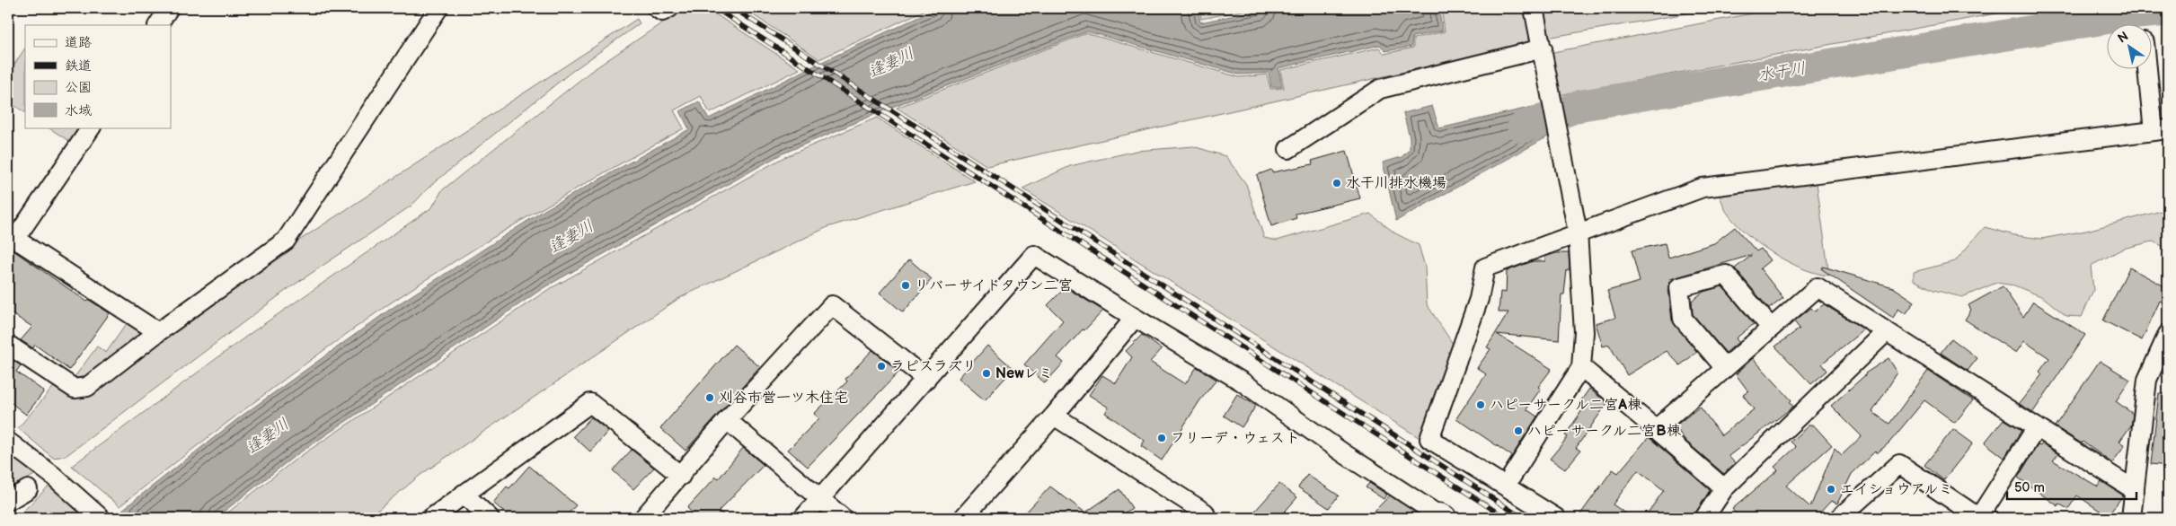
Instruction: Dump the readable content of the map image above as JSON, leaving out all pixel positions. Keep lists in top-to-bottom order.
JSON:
{
  "water": ["逢妻川", "水干川"],
  "places": [
    "水干川排水機場",
    "リバーサイドタウン二宮",
    "ラピスラズリ",
    "Newレミ",
    "刈谷市営一ツ木住宅",
    "ハピーサークル二宮A棟",
    "ハピーサークル二宮B棟",
    "フリーデ・ウェスト",
    "エイショウアルミ"
  ],
  "legend": [
    "道路",
    "鉄道",
    "公園",
    "水域"
  ],
  "scale_bar": "50 m",
  "north": "top left"
}
